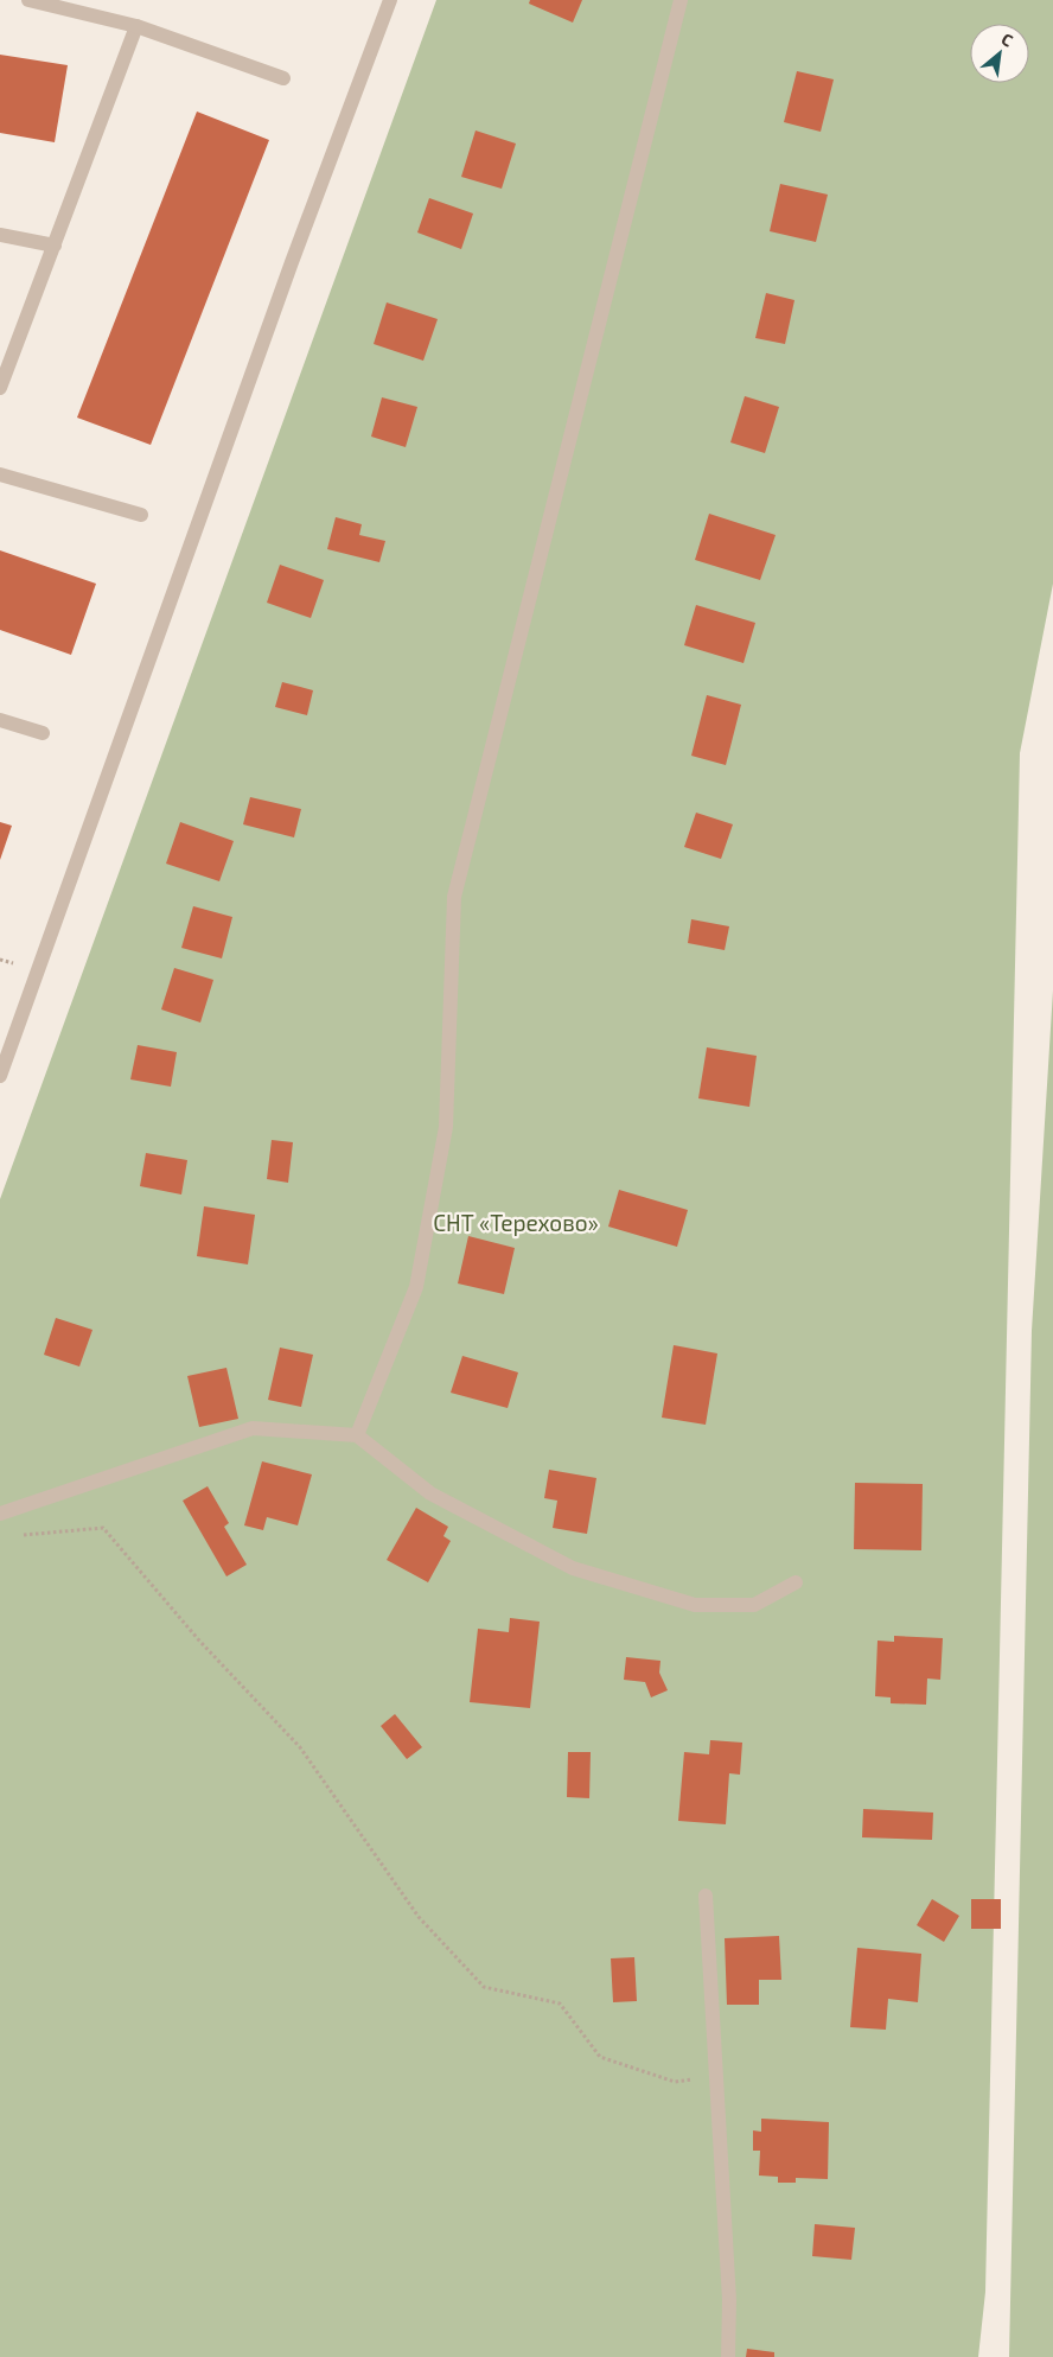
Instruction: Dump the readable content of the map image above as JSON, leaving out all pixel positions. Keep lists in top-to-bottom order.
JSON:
{
  "parks": ["СНТ «Терехово»"],
  "north": "top right"
}
